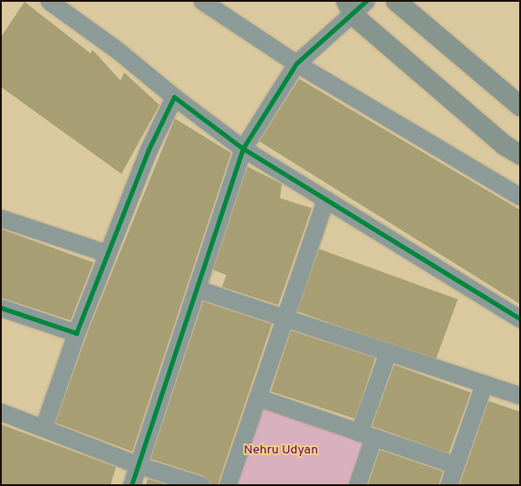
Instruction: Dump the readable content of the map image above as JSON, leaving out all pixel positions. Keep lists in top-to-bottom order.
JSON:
{
  "parks": ["Nehru Udyan"]
}
